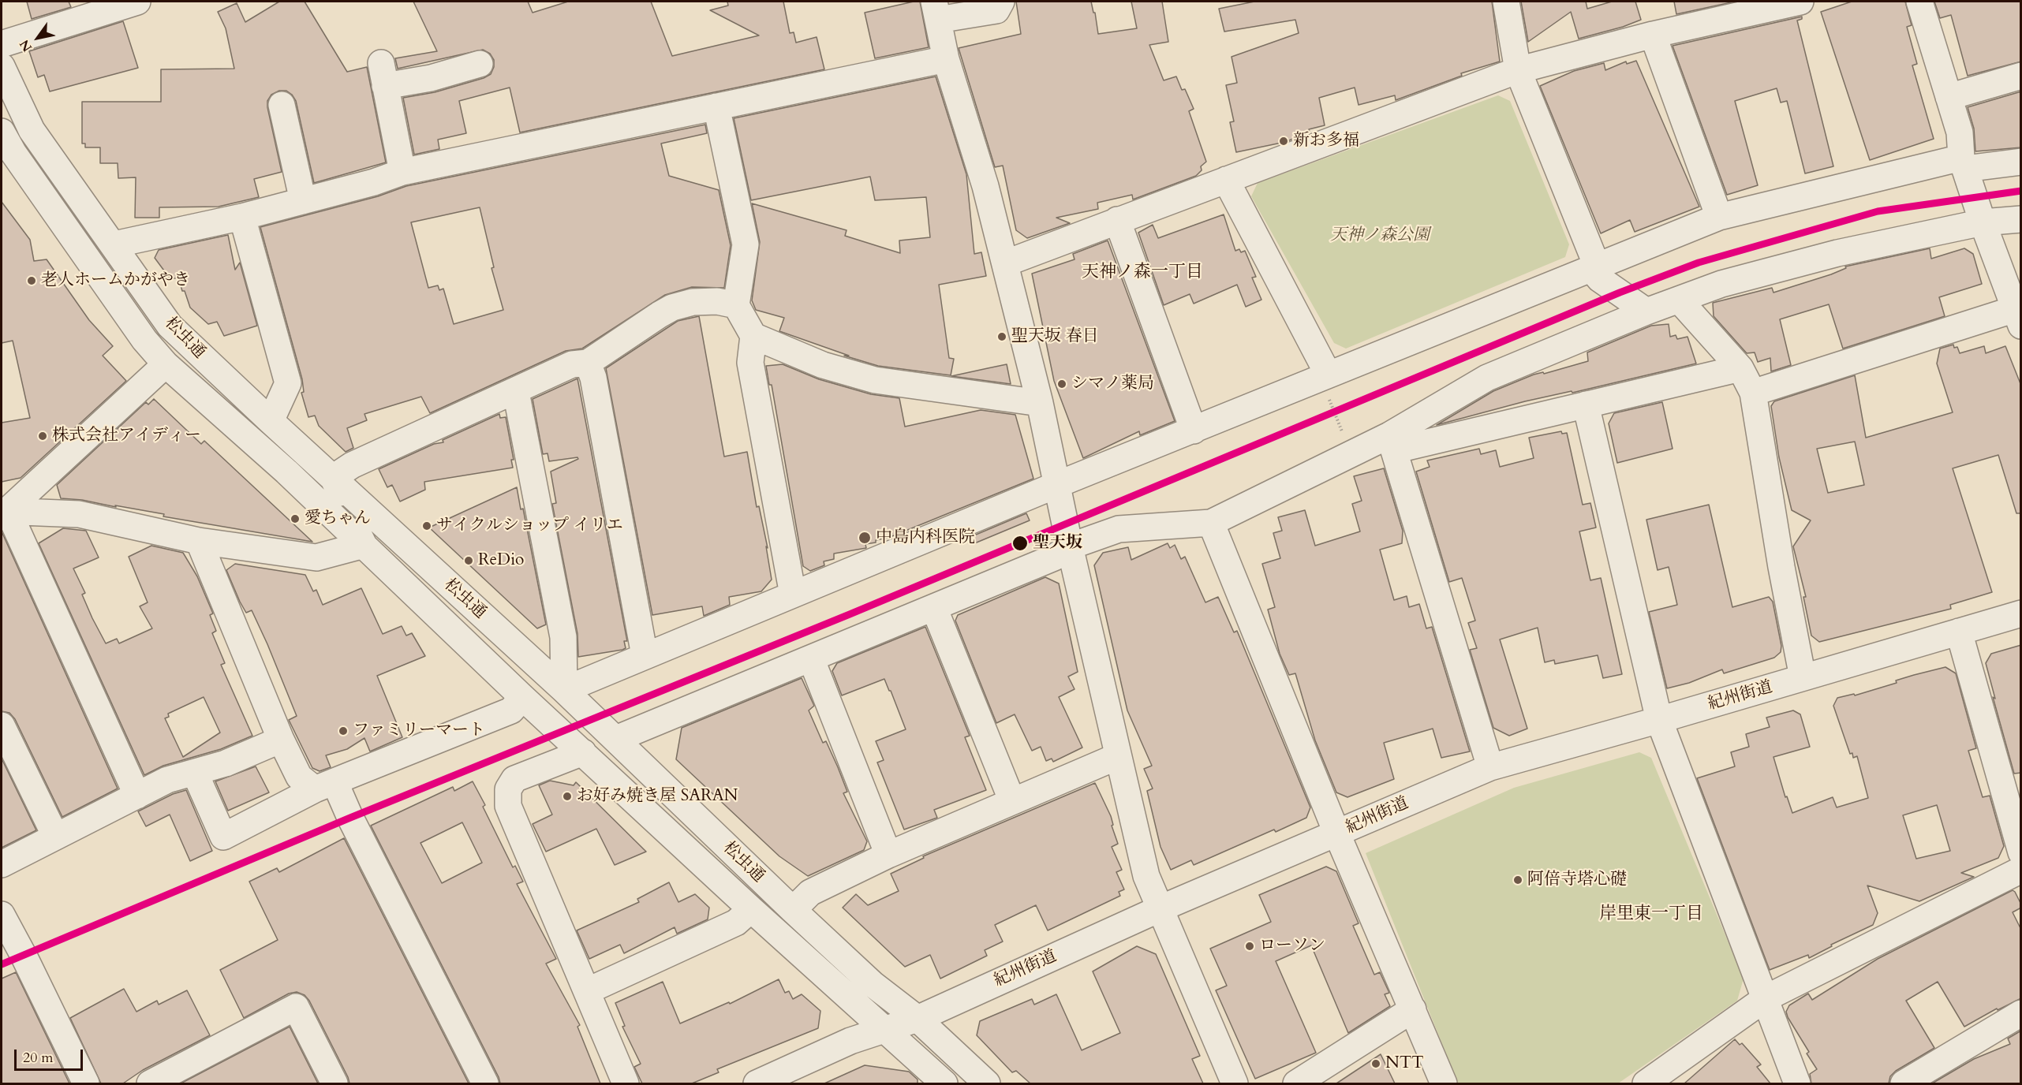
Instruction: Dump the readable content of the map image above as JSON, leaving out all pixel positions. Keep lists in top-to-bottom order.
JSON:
{
  "streets": {
    "street": ["松虫通", "紀州街道"]
  },
  "crossings": [
    ["松虫通", "紀州街道"]
  ],
  "districts": ["天神ノ森一丁目", "岸里東一丁目"],
  "parks": ["天神ノ森公園"],
  "places": [
    "新お多福",
    "老人ホームかがやき",
    "聖天坂 春日",
    "シマノ薬局",
    "株式会社アイディー",
    "愛ちゃん",
    "サイクルショップ イリエ",
    "中島内科医院",
    "聖天坂",
    "ReDio",
    "ファミリーマート",
    "お好み焼き屋 SARAN",
    "阿倍寺塔心礎",
    "ローソン",
    "NTT"
  ],
  "scale_bar": "20 m",
  "north": "bottom left"
}
